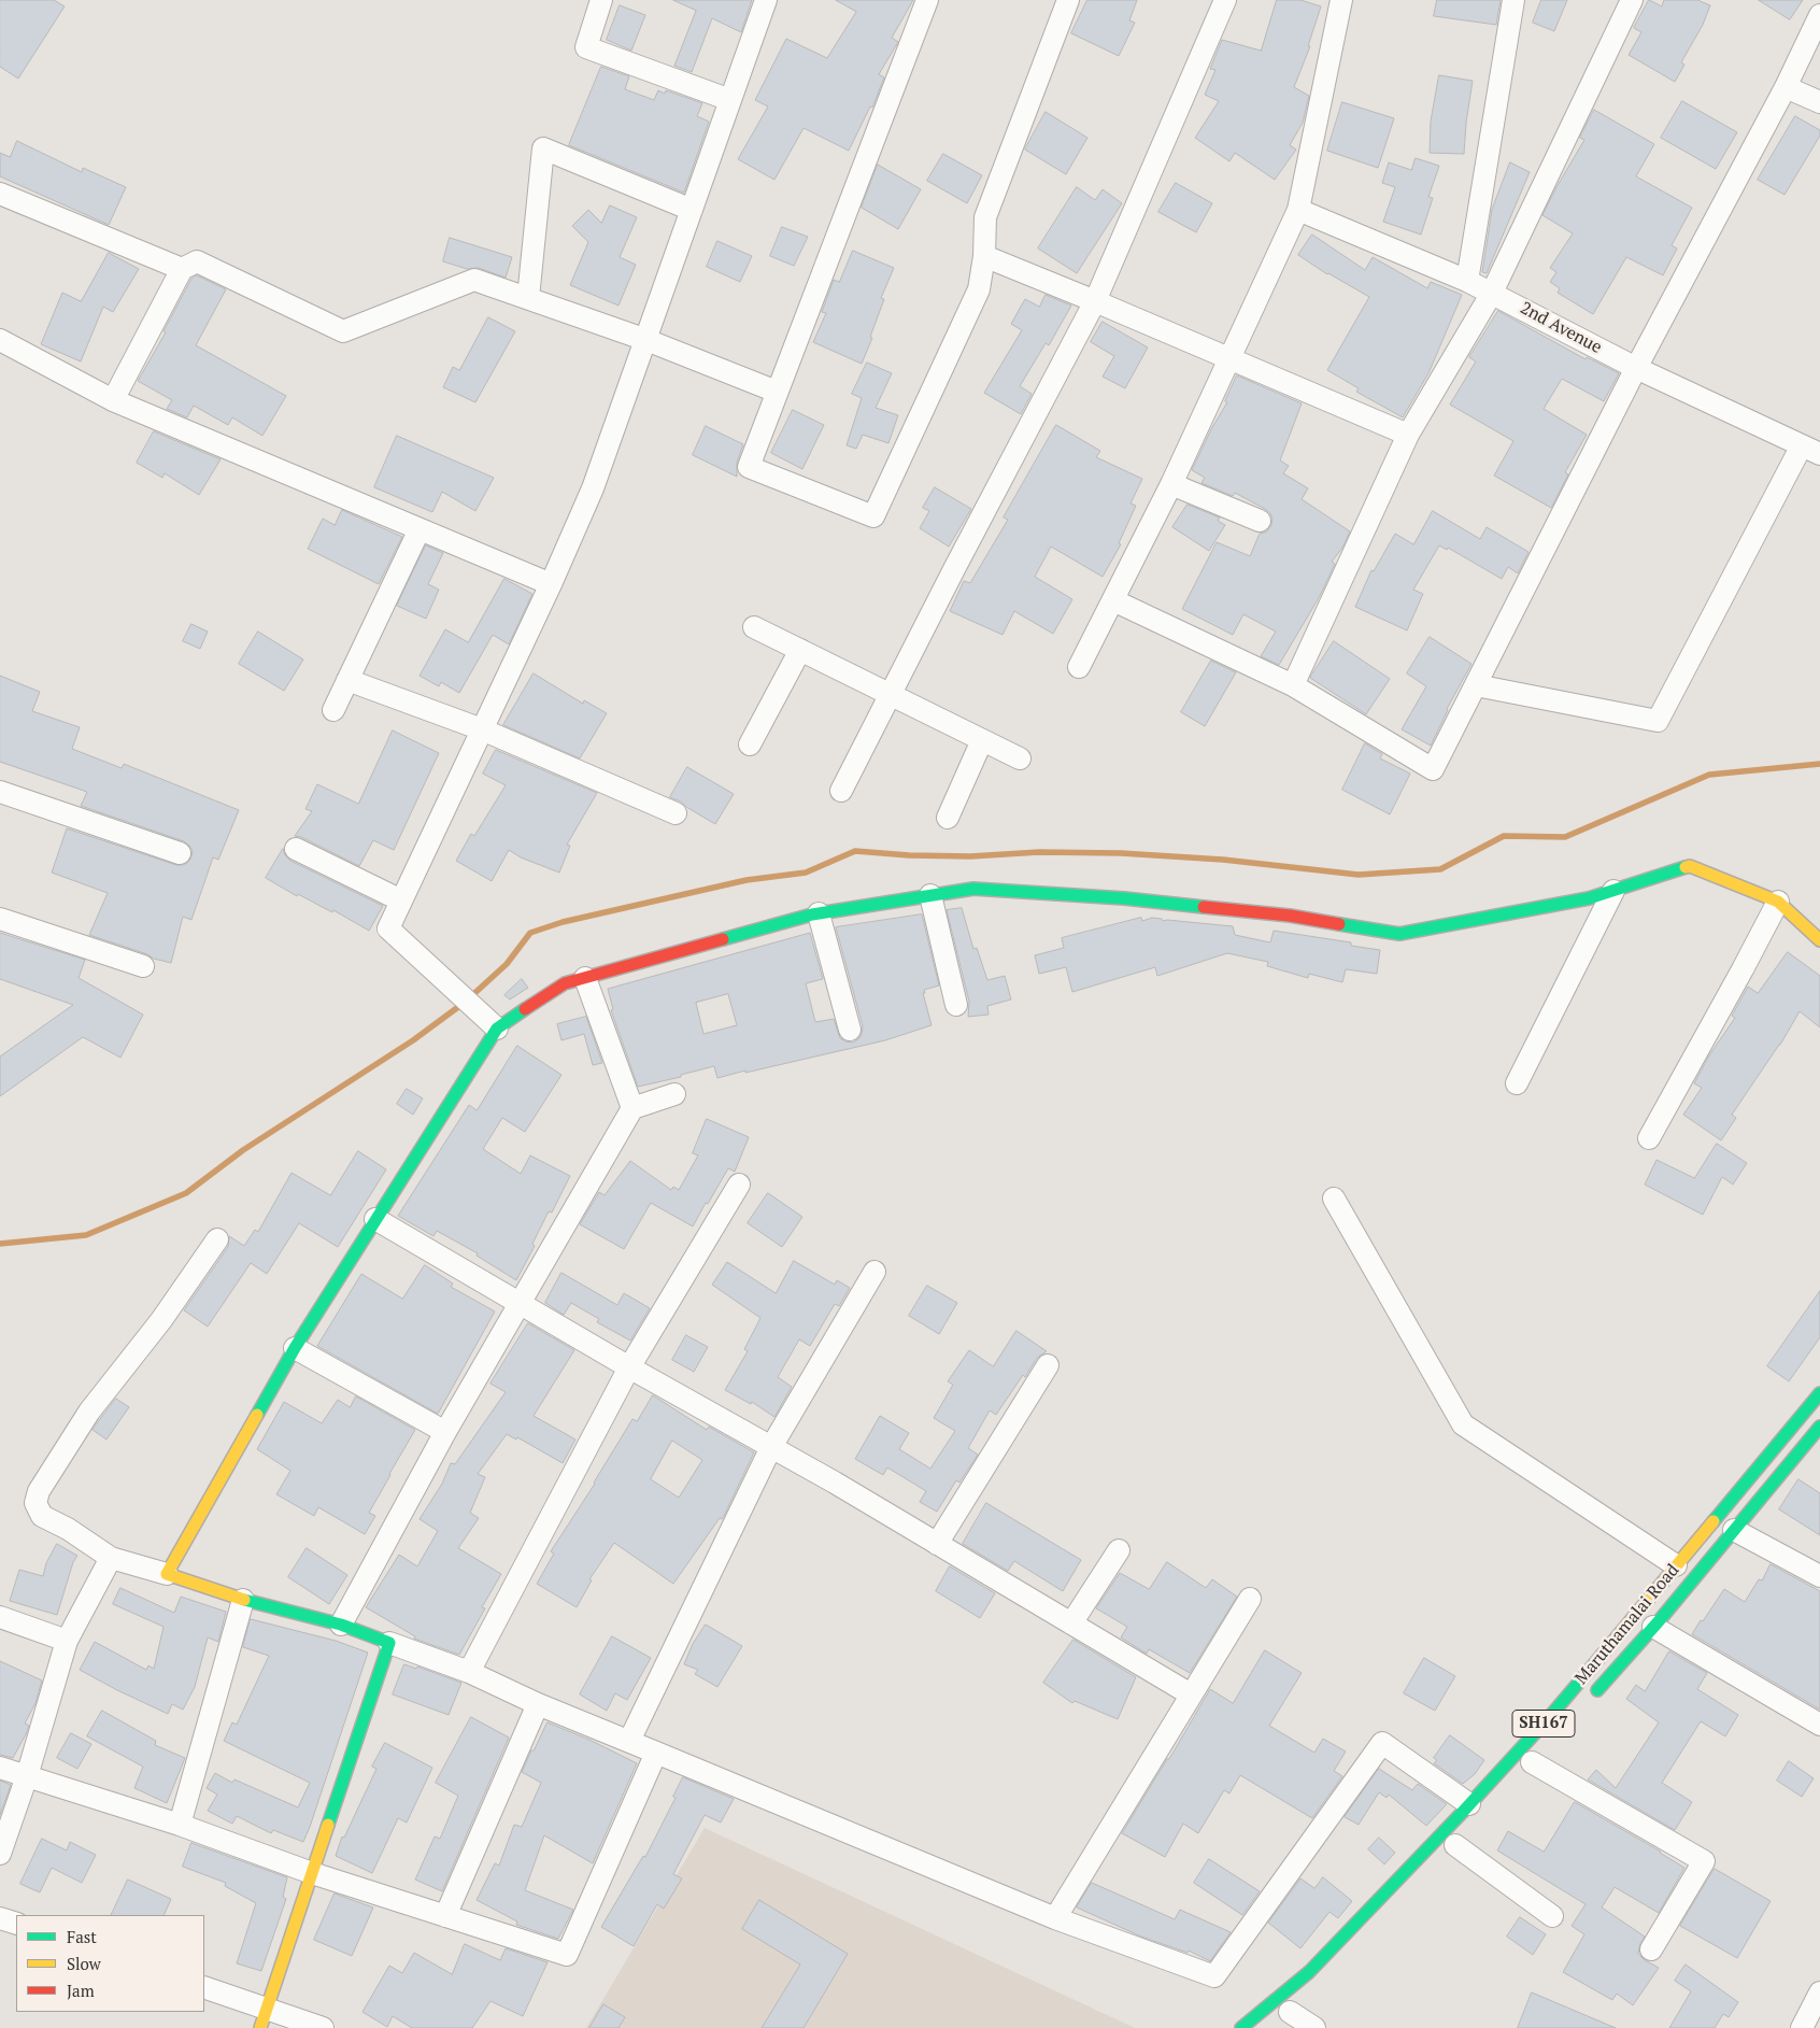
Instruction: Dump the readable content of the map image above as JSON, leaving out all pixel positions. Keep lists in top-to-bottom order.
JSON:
{
  "streets": {
    "street": ["2nd Avenue", "Maruthamalai Road", "SH167"]
  },
  "legend": ["Fast", "Slow", "Jam"]
}
